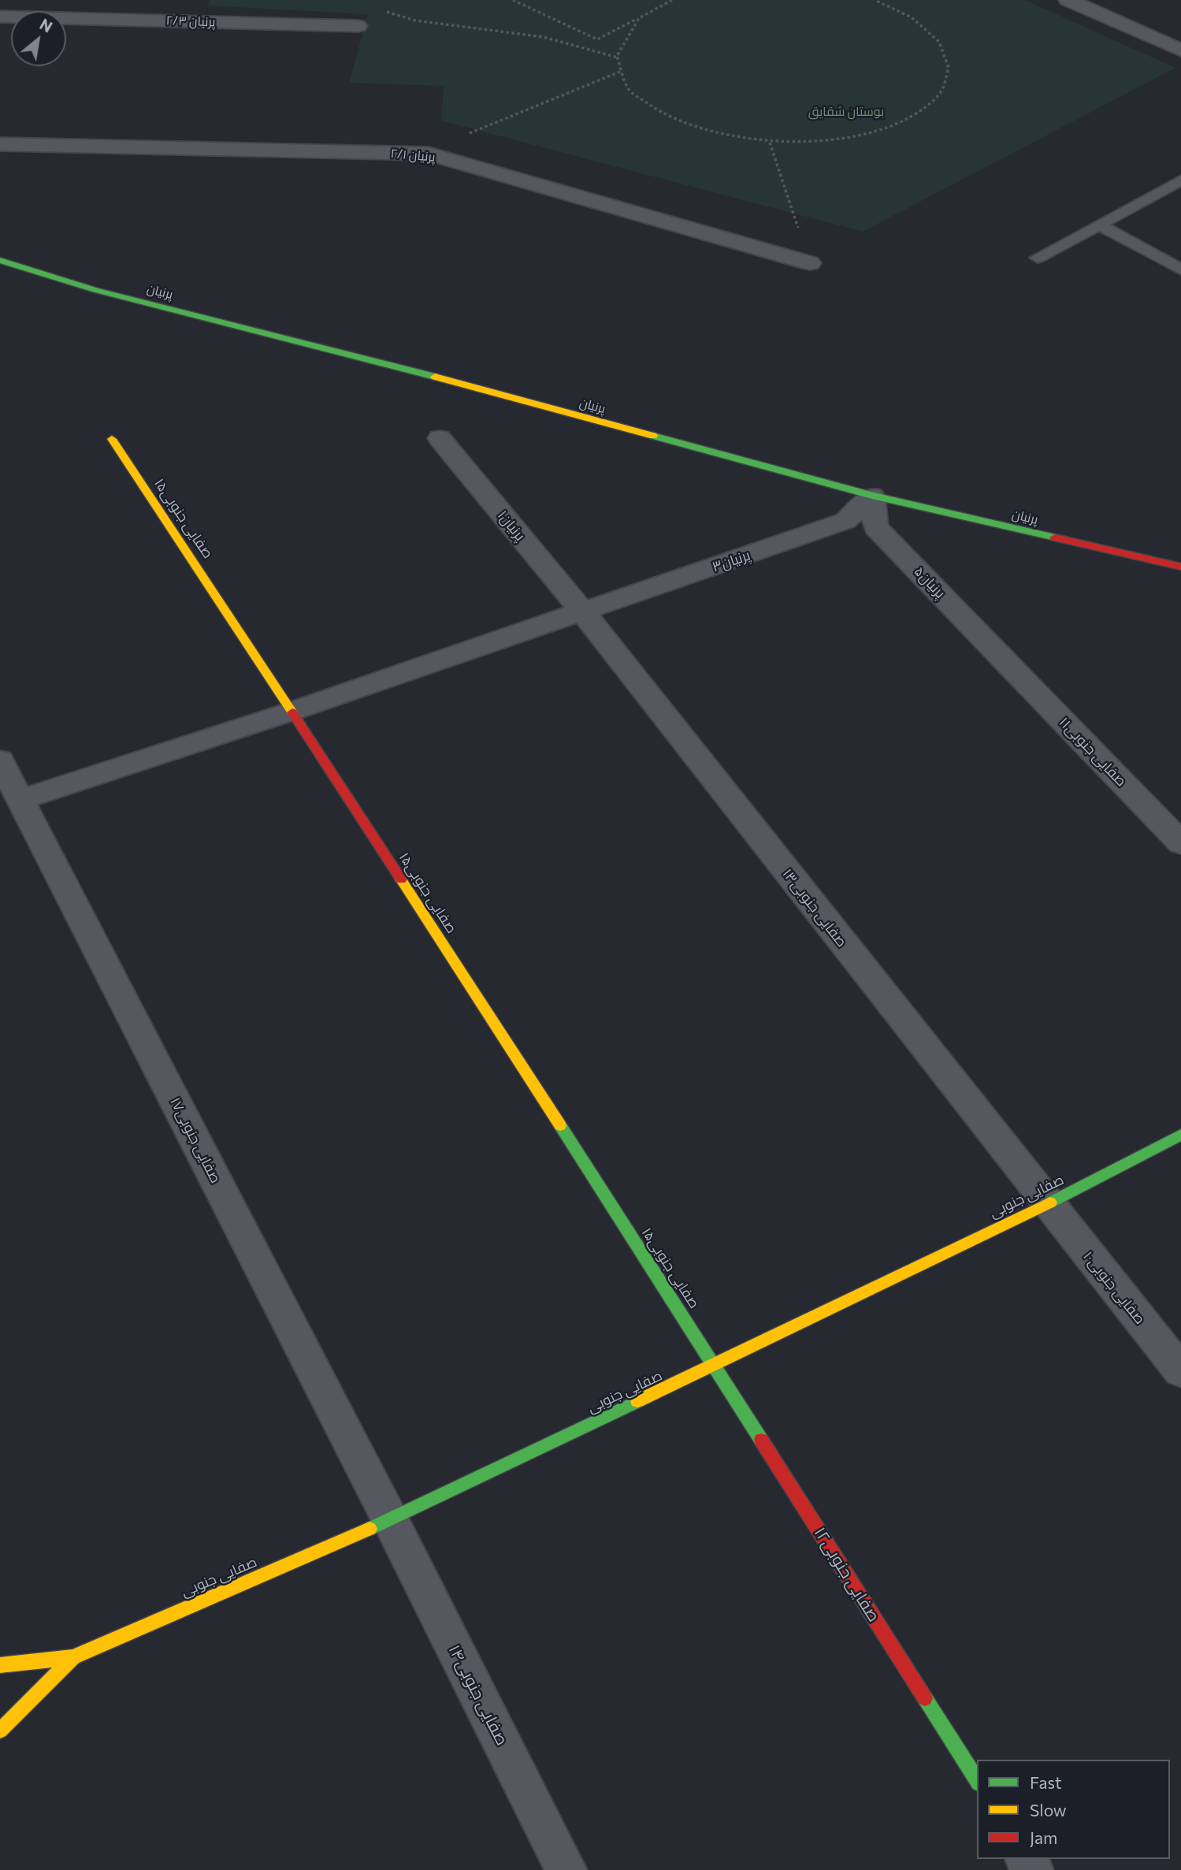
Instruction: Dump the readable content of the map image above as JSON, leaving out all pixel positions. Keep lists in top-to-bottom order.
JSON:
{
  "streets": {
    "street": [
      "پرنیان ۲/۳",
      "پرنیان ۲/۱",
      "پرنیان",
      "صفایی جنوبی۱۵",
      "پرنیان۱",
      "پرنیان۳",
      "پرنیان۵",
      "صفایی جنوبی۱۱",
      "صفایی جنوبی۱۳",
      "صفایی جنوبی۱۷",
      "صفایی جنوبی",
      "صفایی جنوبی۱۰",
      "صفایی جنوبی۱۲",
      "صفایی جنوبی۱۴"
    ]
  },
  "crossings": [
    ["پرنیان", "پرنیان۳"],
    ["پرنیان", "پرنیان۵"],
    ["صفایی جنوبی۱۵", "پرنیان۳"],
    ["صفایی جنوبی۱۵", "صفایی جنوبی"],
    ["صفایی جنوبی۱۵", "صفایی جنوبی۱۲"],
    ["پرنیان۱", "پرنیان۳"],
    ["پرنیان۱", "صفایی جنوبی۱۳"],
    ["پرنیان۳", "پرنیان۵"],
    ["پرنیان۳", "صفایی جنوبی۱۳"],
    ["پرنیان۳", "صفایی جنوبی۱۷"],
    ["پرنیان۵", "صفایی جنوبی۱۱"],
    ["صفایی جنوبی۱۳", "صفایی جنوبی"],
    ["صفایی جنوبی۱۳", "صفایی جنوبی۱۰"],
    ["صفایی جنوبی۱۷", "صفایی جنوبی"],
    ["صفایی جنوبی۱۷", "صفایی جنوبی۱۴"],
    ["صفایی جنوبی", "صفایی جنوبی۱۰"],
    ["صفایی جنوبی", "صفایی جنوبی۱۲"],
    ["صفایی جنوبی", "صفایی جنوبی۱۴"]
  ],
  "parks": ["بوستان شقایق"],
  "legend": ["Fast", "Slow", "Jam"],
  "north": "top right"
}
